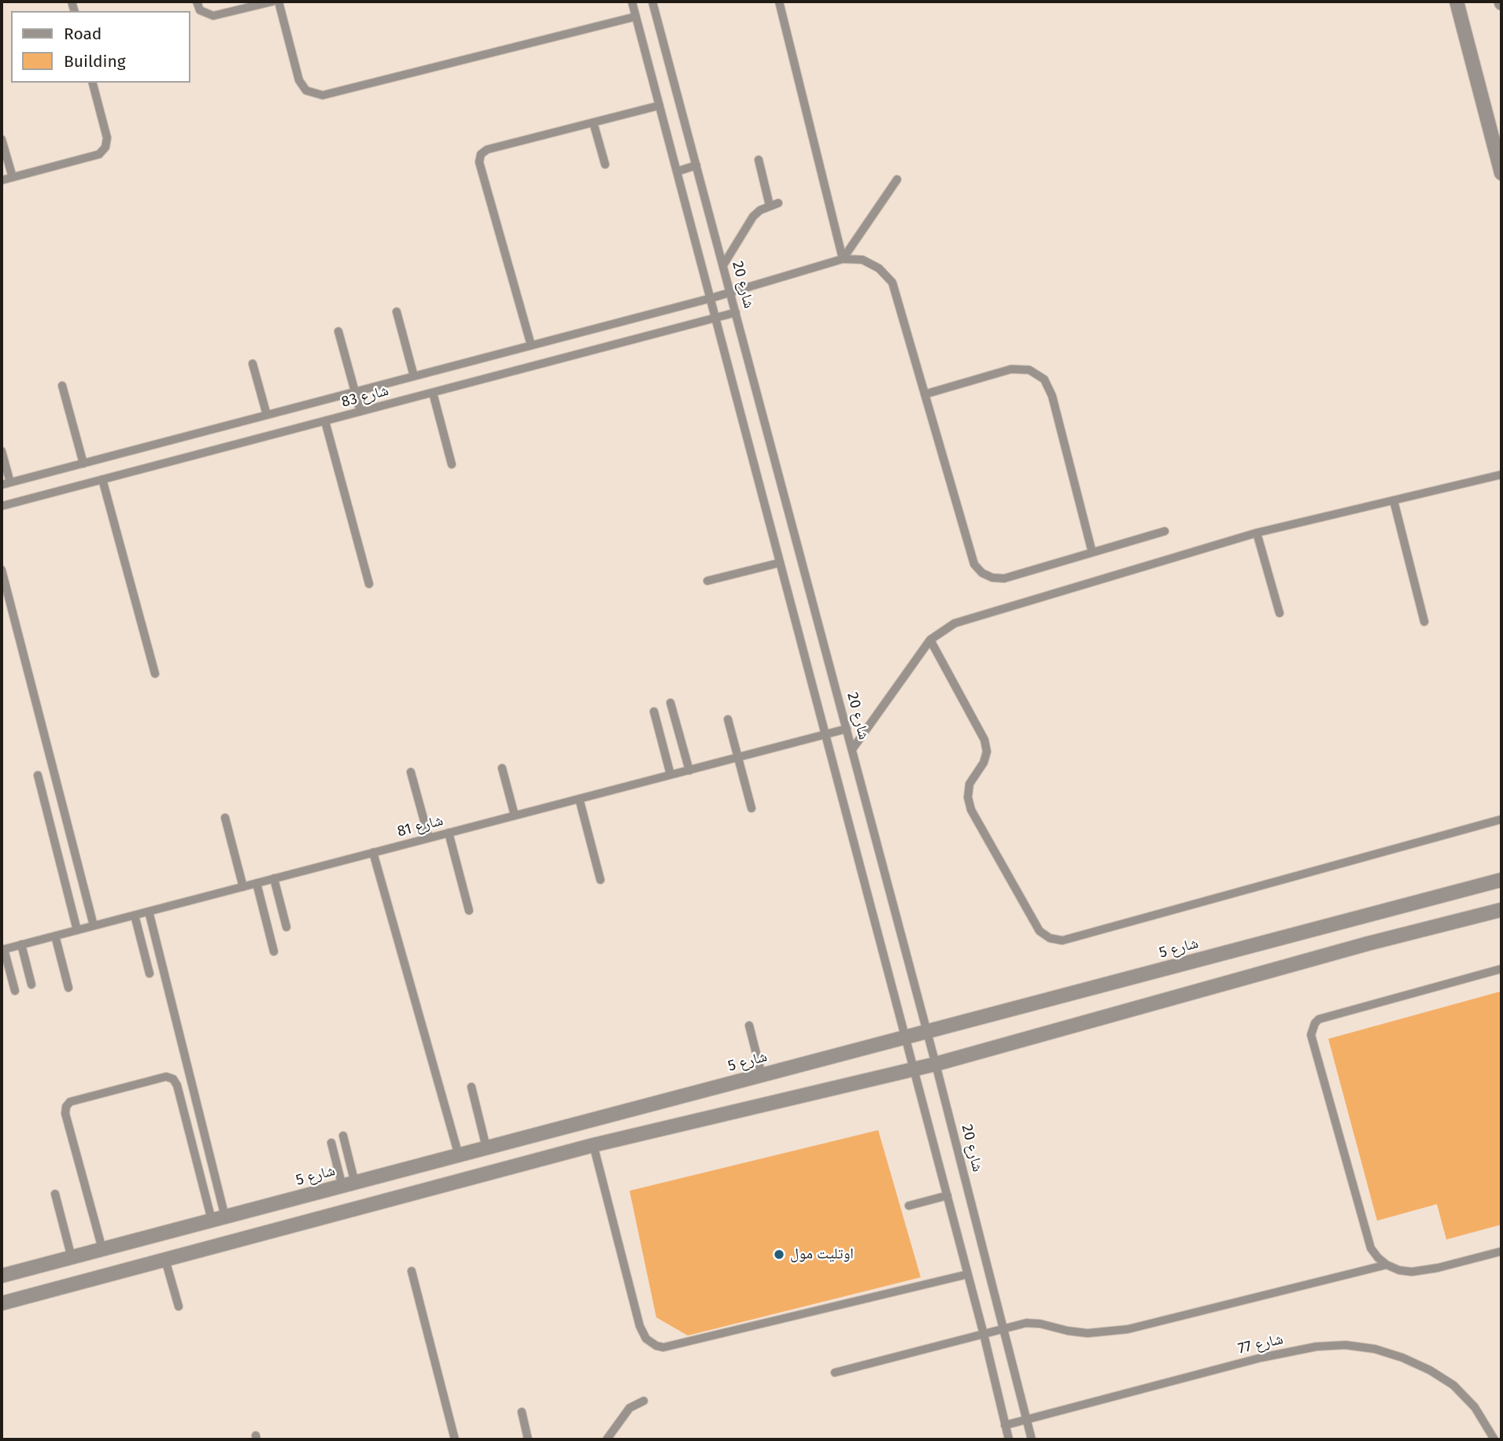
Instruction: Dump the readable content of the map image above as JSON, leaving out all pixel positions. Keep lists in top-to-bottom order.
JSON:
{
  "streets": {
    "street": ["شارع 5"],
    "lane": [
      "شارع 20",
      "شارع 83",
      "شارع 81",
      "شارع 77"
    ]
  },
  "crossings": [
    ["شارع 20", "شارع 83"],
    ["شارع 20", "شارع 81"],
    ["شارع 20", "شارع 5"],
    ["شارع 20", "شارع 77"]
  ],
  "places": ["اوتليت مول"],
  "legend": ["Road", "Building"]
}
